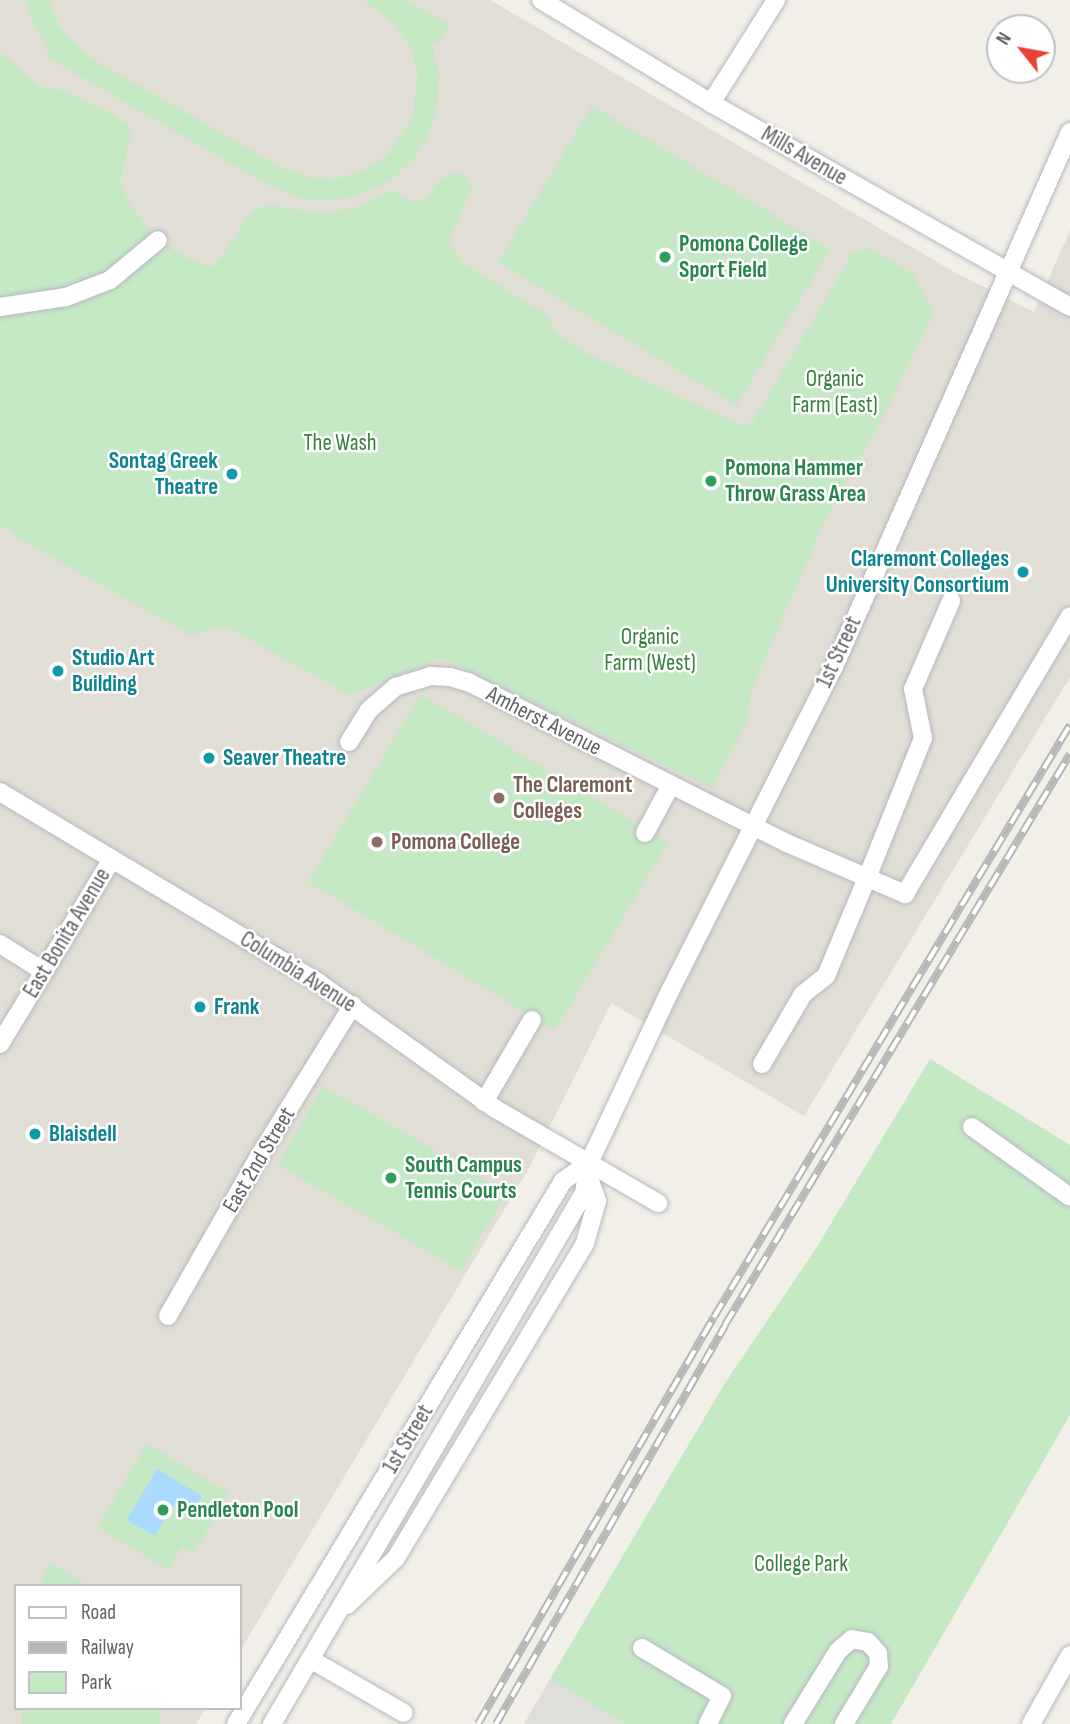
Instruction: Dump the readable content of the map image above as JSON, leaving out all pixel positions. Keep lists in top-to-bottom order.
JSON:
{
  "streets": {
    "street": [
      "Mills Avenue",
      "1st Street",
      "Amherst Avenue",
      "East Bonita Avenue",
      "Columbia Avenue",
      "East 2nd Street"
    ]
  },
  "crossings": [
    ["Mills Avenue", "1st Street"],
    ["1st Street", "Amherst Avenue"],
    ["1st Street", "Columbia Avenue"],
    ["East Bonita Avenue", "Columbia Avenue"],
    ["Columbia Avenue", "East 2nd Street"]
  ],
  "parks": [
    "Organic Farm (East)",
    "The Wash",
    "Organic Farm (West)",
    "College Park"
  ],
  "places": [
    "Pomona College Sport Field",
    "Sontag Greek Theatre",
    "Pomona Hammer Throw Grass Area",
    "Claremont Colleges University Consortium",
    "Studio Art Building",
    "Seaver Theatre",
    "The Claremont Colleges",
    "Pomona College",
    "Frank",
    "Blaisdell",
    "South Campus Tennis Courts",
    "Pendleton Pool"
  ],
  "legend": ["Road", "Railway", "Park"],
  "north": "top left"
}
